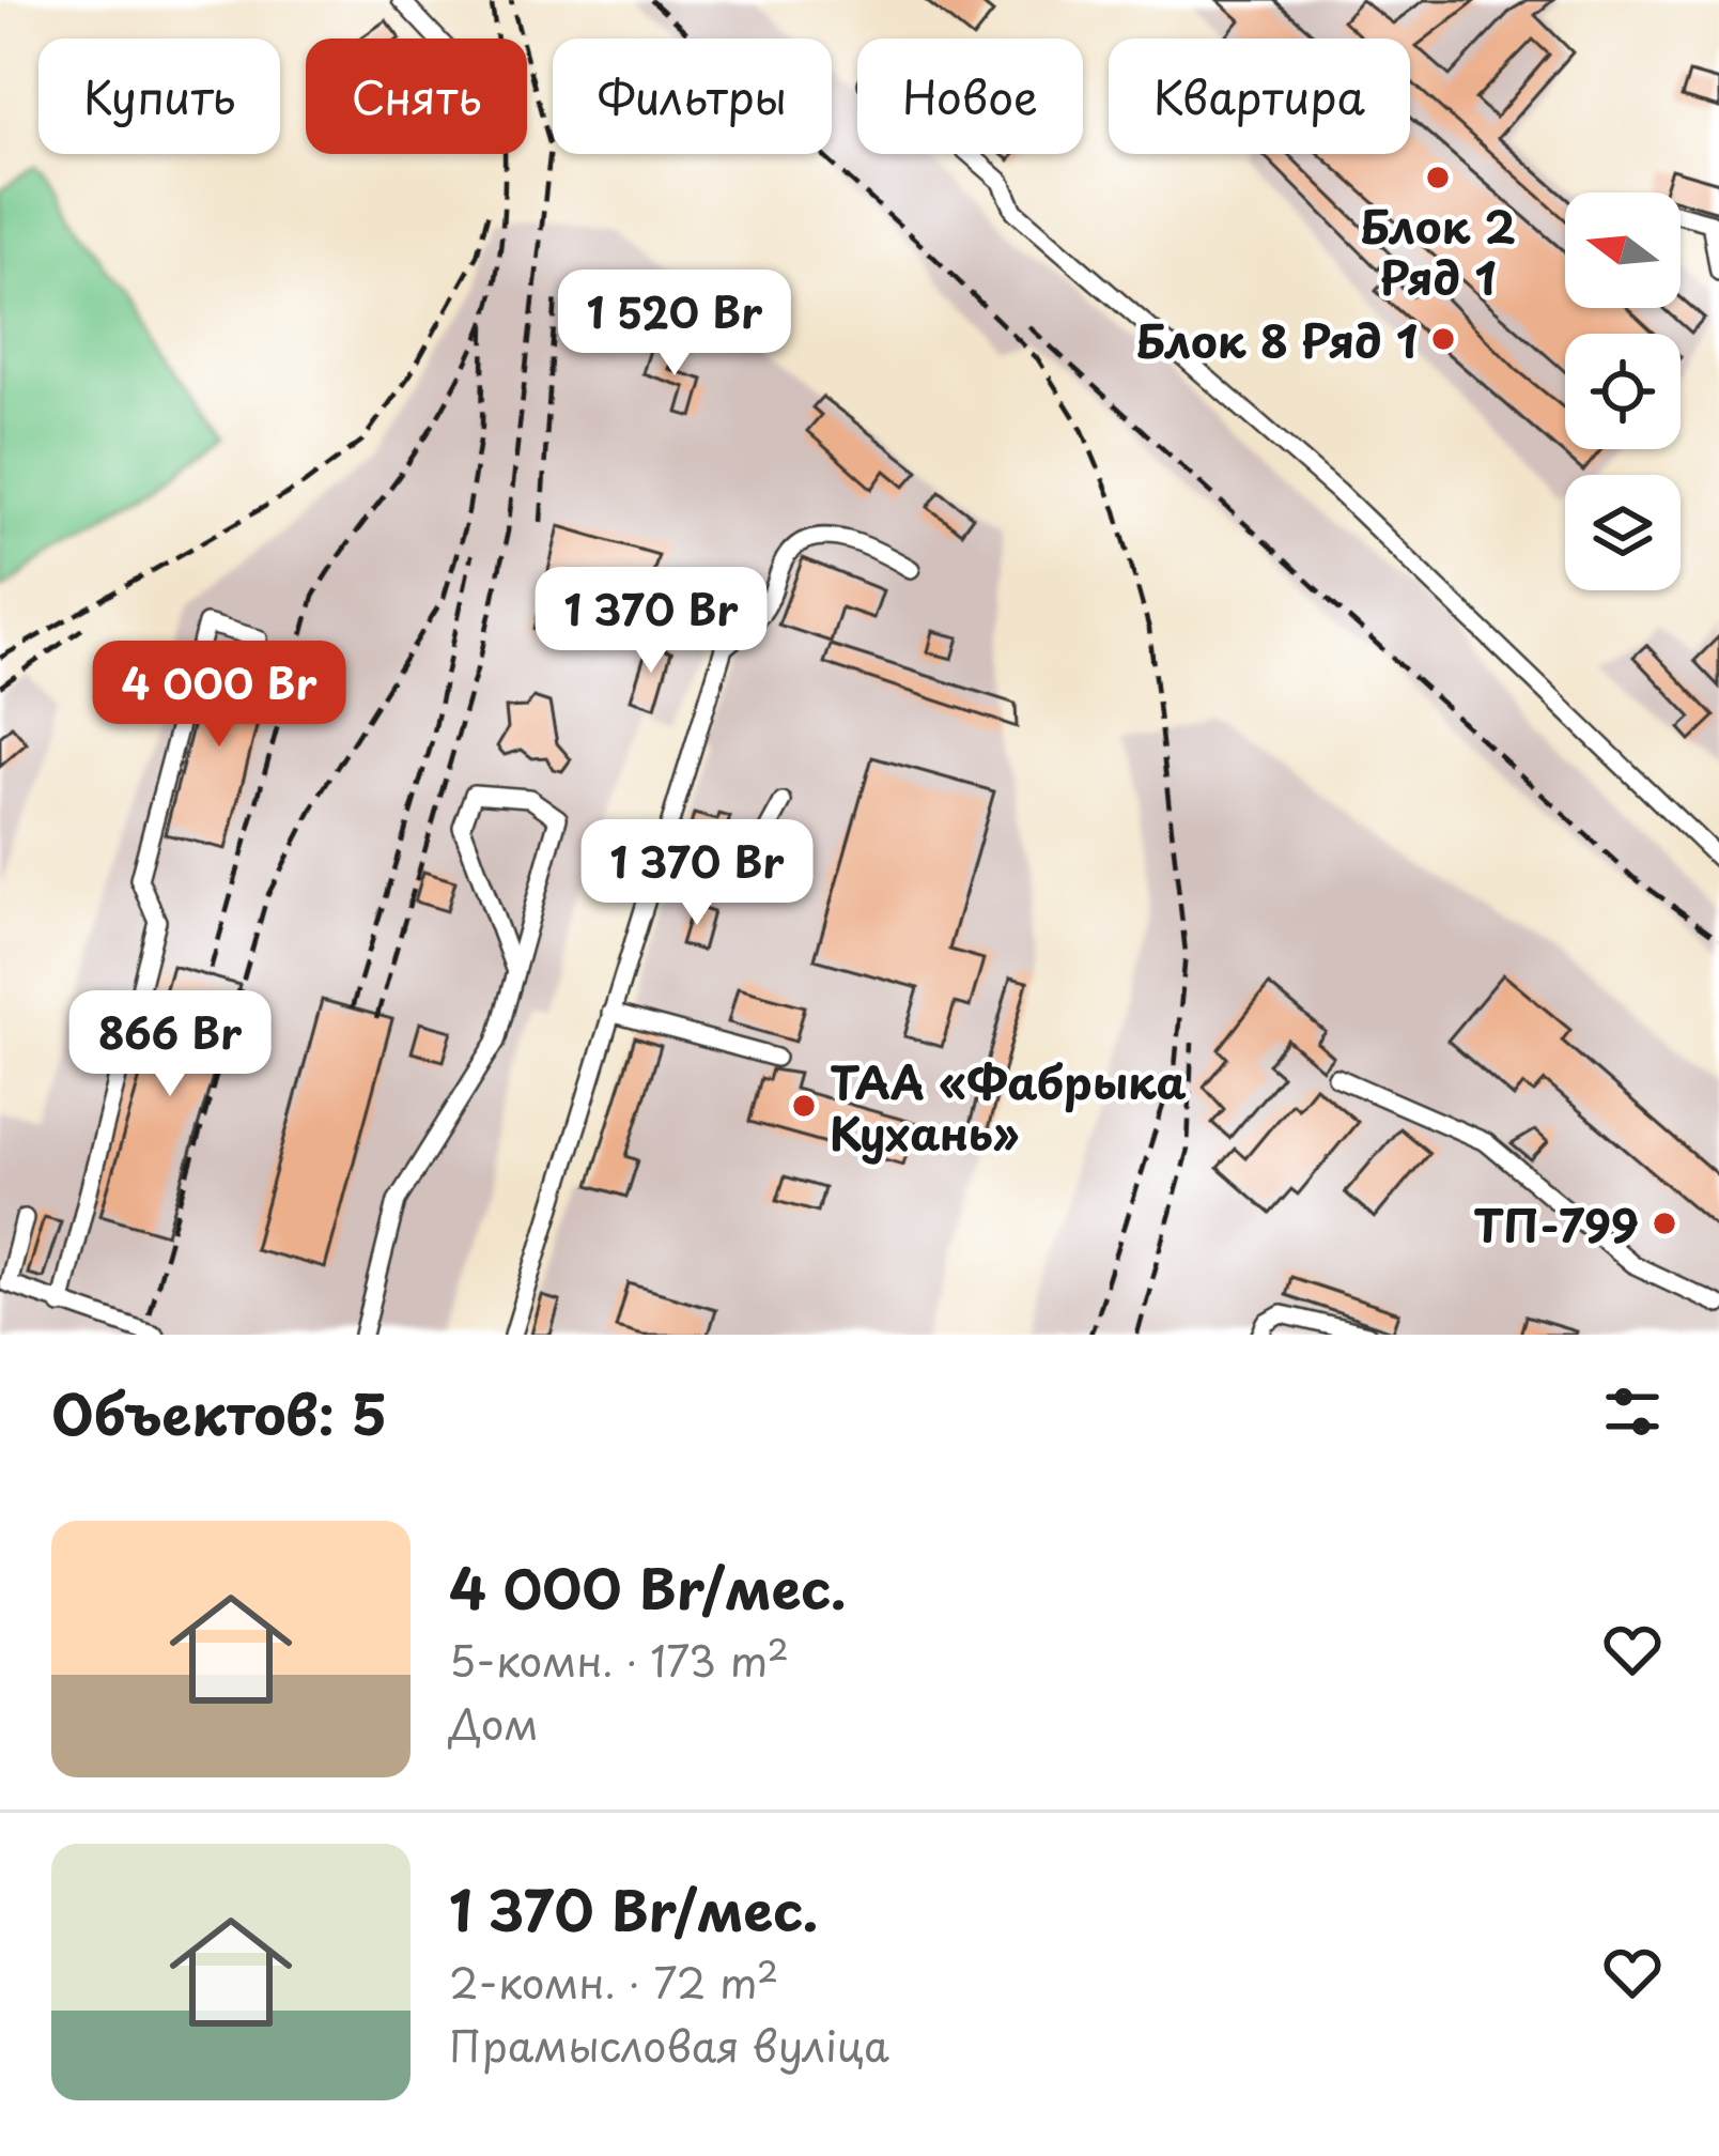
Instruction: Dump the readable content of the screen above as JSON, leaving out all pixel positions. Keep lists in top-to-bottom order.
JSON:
{
  "places": [
    "Блок 2 Ряд 1",
    "Блок 8 Ряд 1",
    "ТАА «Фабрыка Кухань»",
    "ТП-799"
  ],
  "north": "left",
  "page": {
    "chip": [
      "Купить",
      "Снять",
      "Фильтры",
      "Новое",
      "Квартира"
    ],
    "price": [
      "1 520 Br",
      "1 370 Br",
      "4 000 Br",
      "1 370 Br",
      "866 Br"
    ],
    "heading": "Объектов: 5",
    "list": [
      {
        "name": "4 000 Br/мес.",
        "note": "5-комн. · 173 m² · Дом"
      },
      {
        "name": "1 370 Br/мес.",
        "note": "2-комн. · 72 m² · Прамысловая вуліца"
      }
    ]
  }
}
